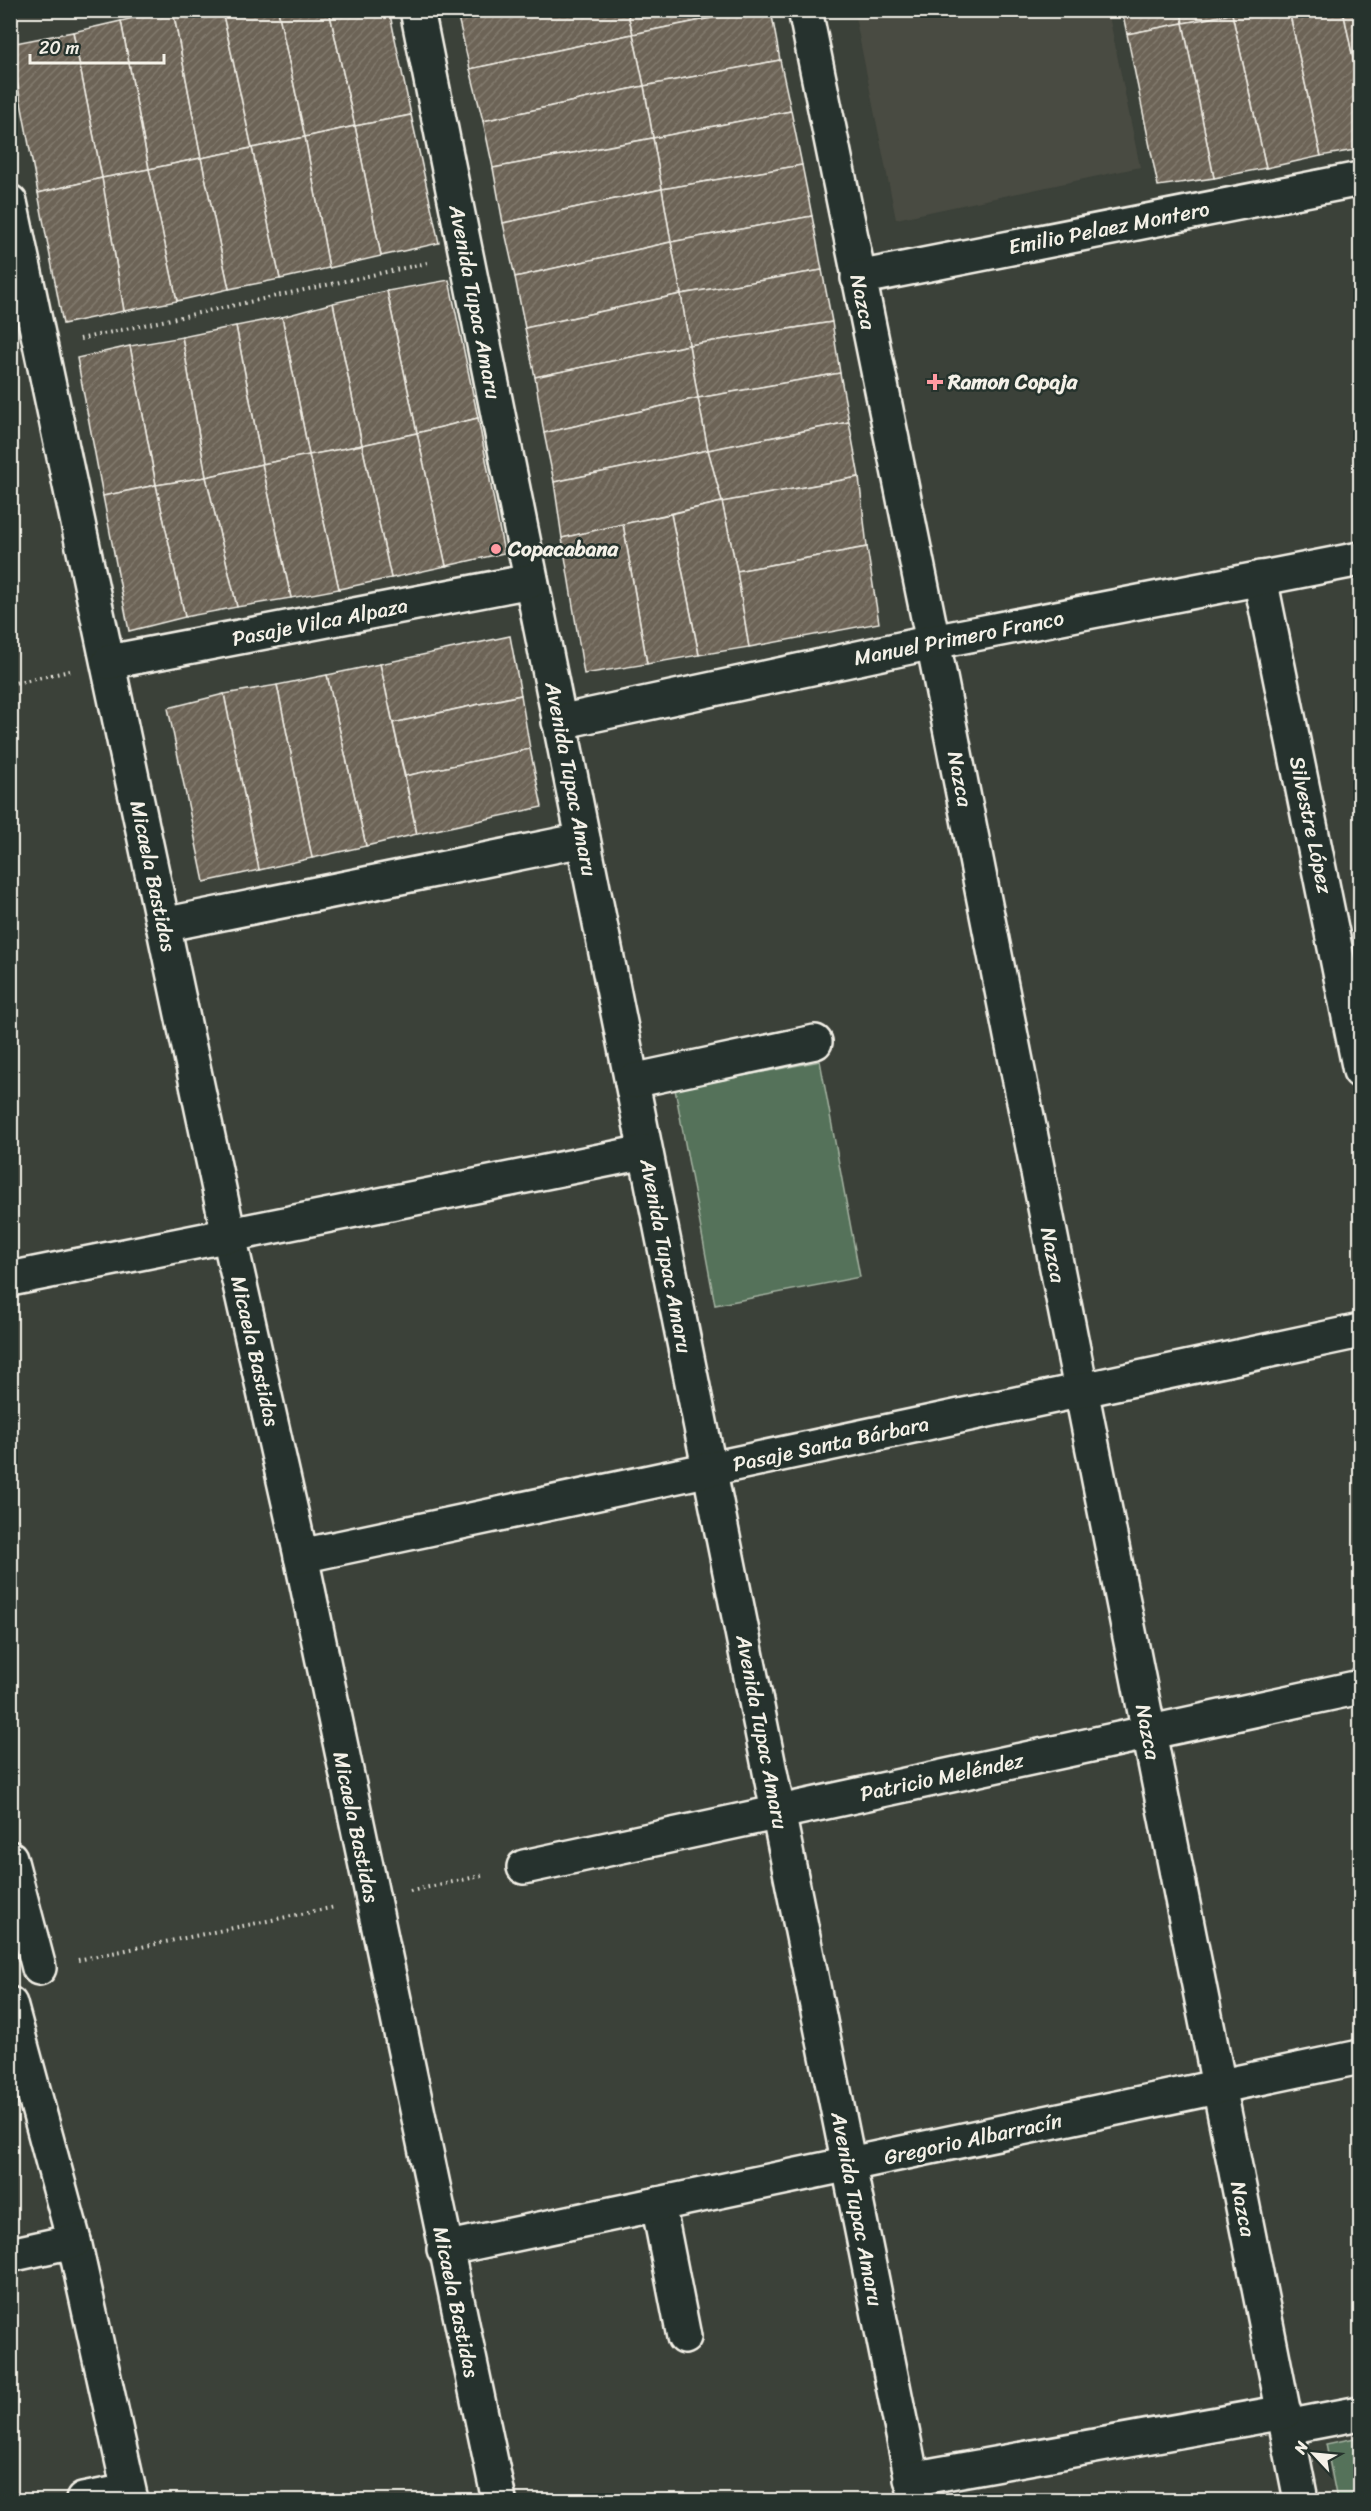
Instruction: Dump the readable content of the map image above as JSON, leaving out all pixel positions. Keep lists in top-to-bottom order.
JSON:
{
  "streets": {
    "street": [
      "Emilio Pelaez Montero",
      "Avenida Tupac Amaru",
      "Nazca",
      "Pasaje Vilca Alpaza",
      "Manuel Primero Franco",
      "Silvestre López",
      "Micaela Bastidas",
      "Pasaje Santa Bárbara",
      "Patricio Meléndez",
      "Gregorio Albarracín"
    ]
  },
  "crossings": [
    ["Emilio Pelaez Montero", "Nazca"],
    ["Avenida Tupac Amaru", "Pasaje Vilca Alpaza"],
    ["Avenida Tupac Amaru", "Manuel Primero Franco"],
    ["Avenida Tupac Amaru", "Pasaje Santa Bárbara"],
    ["Avenida Tupac Amaru", "Patricio Meléndez"],
    ["Avenida Tupac Amaru", "Gregorio Albarracín"],
    ["Nazca", "Manuel Primero Franco"],
    ["Nazca", "Pasaje Santa Bárbara"],
    ["Nazca", "Patricio Meléndez"],
    ["Nazca", "Gregorio Albarracín"],
    ["Pasaje Vilca Alpaza", "Micaela Bastidas"],
    ["Manuel Primero Franco", "Silvestre López"],
    ["Micaela Bastidas", "Pasaje Santa Bárbara"],
    ["Micaela Bastidas", "Gregorio Albarracín"]
  ],
  "places": {
    "health": ["Ramon Copaja"],
    "other": ["Copacabana"]
  },
  "scale_bar": "20 m",
  "north": "top left"
}
